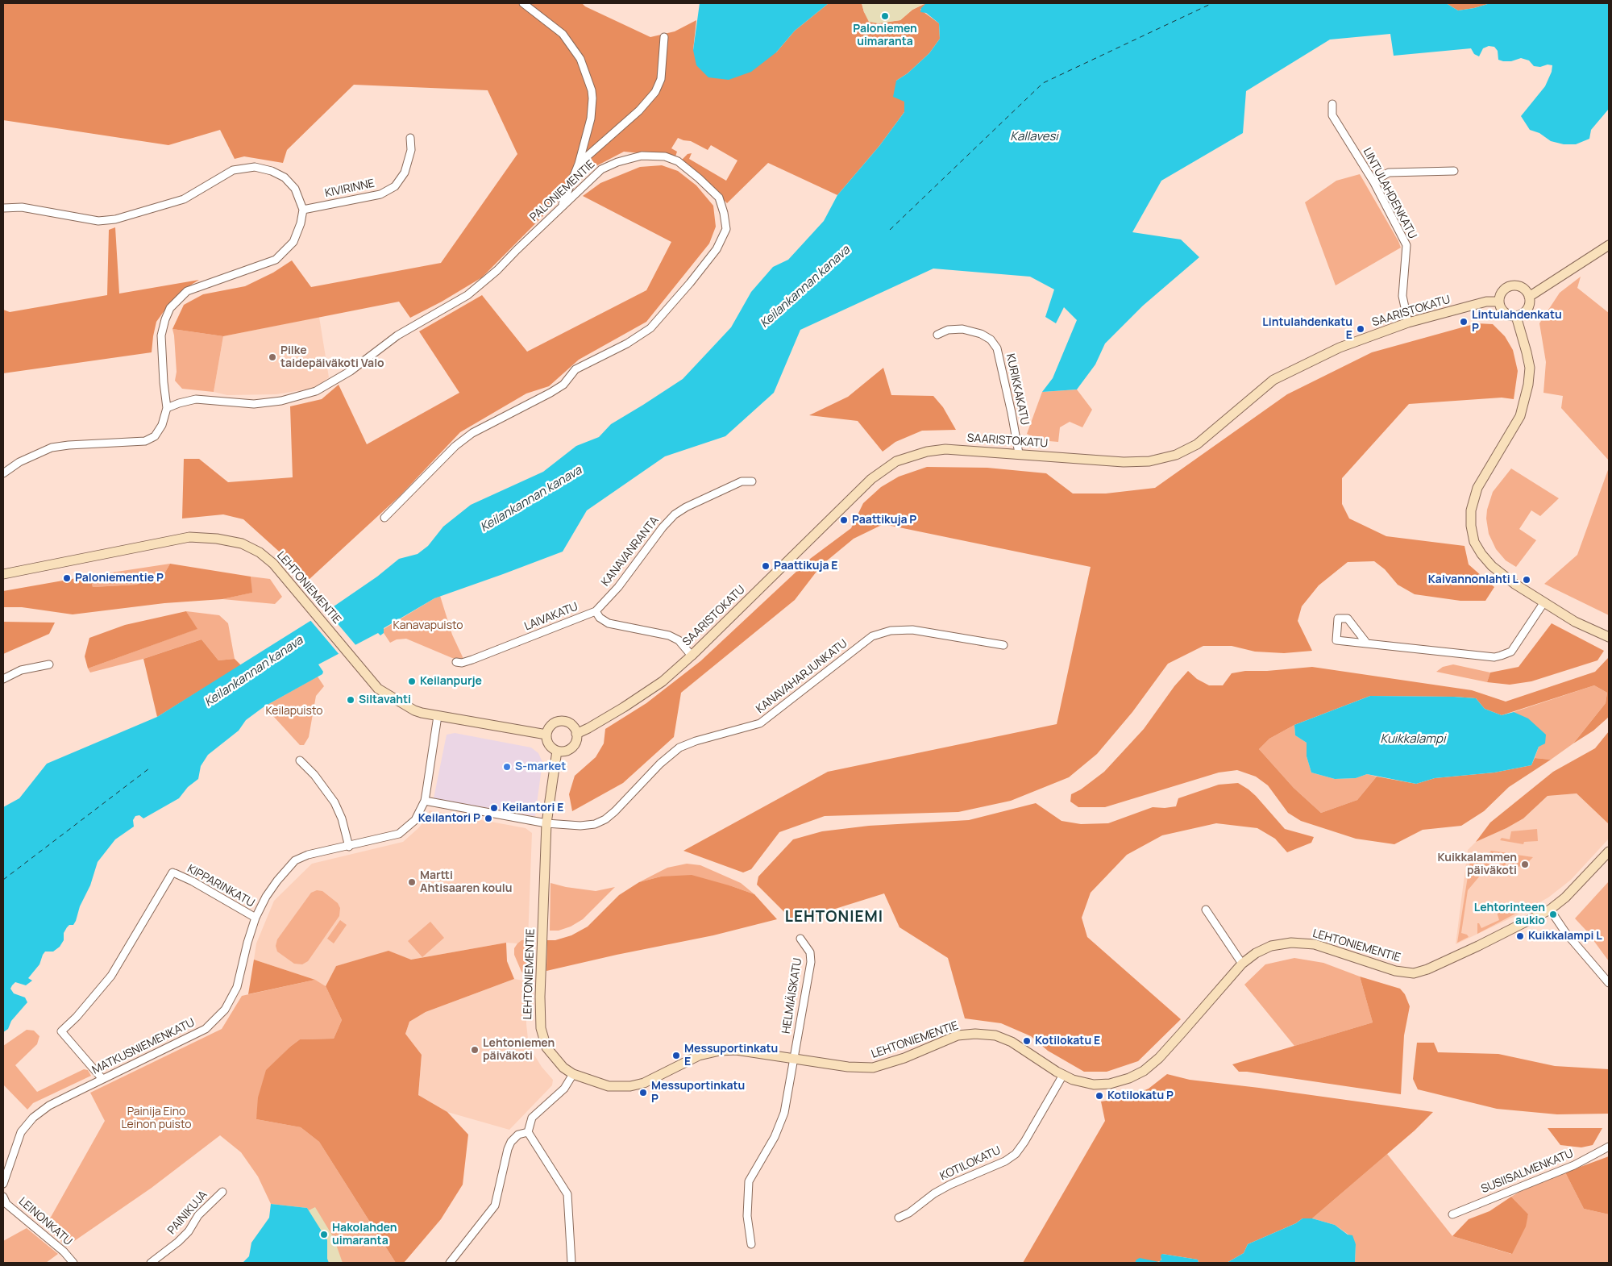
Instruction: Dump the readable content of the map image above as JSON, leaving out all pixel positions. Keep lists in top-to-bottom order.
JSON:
{
  "streets": {
    "main road": ["SAARISTOKATU", "LEHTONIEMENTIE"],
    "street": [
      "KIVIRINNE",
      "PALONIEMENTIE",
      "LINTULAHDENKATU",
      "KURIKKAKATU",
      "KANAVANRANTA",
      "LAIVAKATU",
      "KANAVAHARJUNKATU",
      "KIPPARINKATU",
      "HELMIÄISKATU",
      "MATKUSNIEMENKATU",
      "KOTILOKATU",
      "SUSIISALMENKATU",
      "PAINIKUJA",
      "LEINONKATU"
    ]
  },
  "crossings": [
    ["LINTULAHDENKATU", "SAARISTOKATU"],
    ["SAARISTOKATU", "KURIKKAKATU"],
    ["SAARISTOKATU", "LEHTONIEMENTIE"],
    ["SAARISTOKATU", "LAIVAKATU"],
    ["KANAVANRANTA", "LAIVAKATU"],
    ["LEHTONIEMENTIE", "KANAVAHARJUNKATU"],
    ["LEHTONIEMENTIE", "HELMIÄISKATU"],
    ["LEHTONIEMENTIE", "MATKUSNIEMENKATU"],
    ["LEHTONIEMENTIE", "KOTILOKATU"],
    ["KANAVAHARJUNKATU", "MATKUSNIEMENKATU"],
    ["KIPPARINKATU", "MATKUSNIEMENKATU"]
  ],
  "districts": ["LEHTONIEMI"],
  "water": ["Kallavesi", "Keilankannan kanava", "Kuikkalampi"],
  "parks": ["Kanavapuisto", "Keilapuisto", "Painija Eino Leinon puisto"],
  "places": [
    "Paloniemen uimaranta",
    "Lintulahdenkatu P",
    "Lintulahdenkatu E",
    "Pilke taidepäiväkoti Valo",
    "Paattikuja P",
    "Paattikuja E",
    "Paloniementie P",
    "Kaivannonlahti L",
    "Keilanpurje",
    "Siltavahti",
    "S-market",
    "Keilantori E",
    "Keilantori P",
    "Kuikkalammen päiväkoti",
    "Martti Ahtisaaren koulu",
    "Lehtorinteen aukio",
    "Kuikkalampi L",
    "Kotilokatu E",
    "Lehtoniemen päiväkoti",
    "Messuportinkatu E",
    "Messuportinkatu P",
    "Kotilokatu P",
    "Hakolahden uimaranta"
  ]
}
